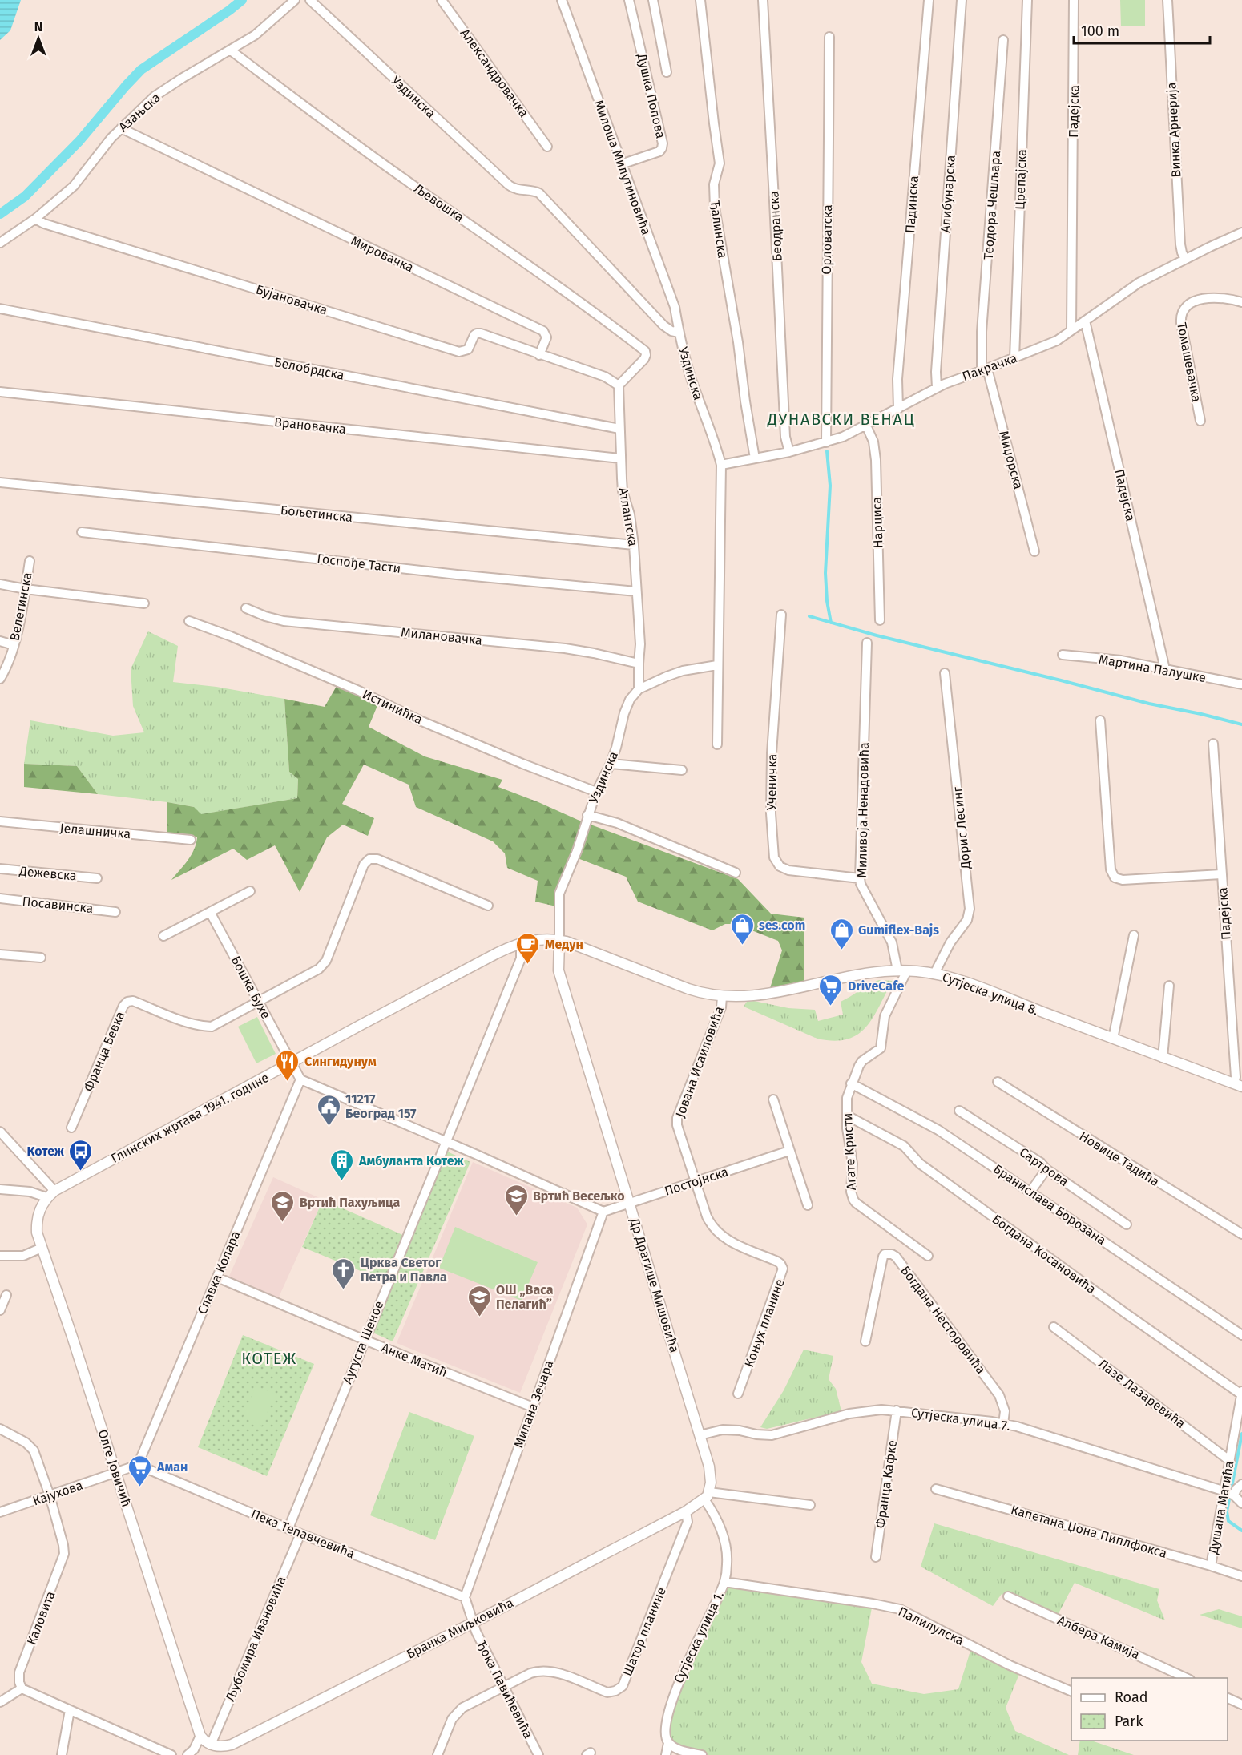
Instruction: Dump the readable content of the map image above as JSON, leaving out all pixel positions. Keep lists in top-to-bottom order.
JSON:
{
  "streets": {
    "street": [
      "Александровачка",
      "Душка Попова",
      "Уздинска",
      "Падејска",
      "Азањска",
      "Винка Арнерија",
      "Милоша Милутиновића",
      "Црепајска",
      "Алибунарска",
      "Љевошка",
      "Падинска",
      "Теодора Чешљара",
      "Беодранска",
      "Ђалинска",
      "Орловатска",
      "Мировачка",
      "Бујановачка",
      "Томашевачка",
      "Пакрачка",
      "Белобрдска",
      "Врановачка",
      "Миџорска",
      "Бољетинска",
      "Атлантска",
      "Нарциса",
      "Госпође Тасти",
      "Велетинска",
      "Милановачка",
      "Мартина Палушке",
      "Истинићка",
      "Ученичка",
      "Миливоја Ненадовића",
      "Дорис Лесинг",
      "Јелашничка",
      "Дежевска",
      "Посавинска",
      "Бошка Бухе",
      "Сутјеска улица 8.",
      "Франца Бевка",
      "Јована Исаиловића",
      "Глинских жртава 1941. године",
      "Агате Кристи",
      "Новице Тадића",
      "Сартрова",
      "Постојнска",
      "Бранислава Борозана",
      "Богдана Косановића",
      "Славка Колара",
      "Др Драгише Мишовића",
      "Богдана Несторовића",
      "Коњух планине",
      "Аугуста Шеное",
      "Анке Матић",
      "Лазе Лазаревића",
      "Милана Зечара",
      "Сутјеска улица 7.",
      "Олге Јовичић",
      "Франца Кафке",
      "Кајухова",
      "Душана Матића",
      "Капетана Џона Пиплфокса",
      "Пека Тепавчевића",
      "Каловита",
      "Палилулска",
      "Бранка Миљковића",
      "Шатор планине",
      "Сутјеска улица 1.",
      "Албера Камија",
      "Љубомира Ивановића",
      "Ђока Павићевића"
    ]
  },
  "crossings": [
    ["Душка Попова", "Милоша Милутиновића"],
    ["Уздинска", "Милоша Милутиновића"],
    ["Уздинска", "Пакрачка"],
    ["Уздинска", "Атлантска"],
    ["Уздинска", "Истинићка"],
    ["Уздинска", "Јована Исаиловића"],
    ["Уздинска", "Глинских жртава 1941. године"],
    ["Уздинска", "Др Драгише Мишовића"],
    ["Падејска", "Пакрачка"],
    ["Падејска", "Мартина Палушке"],
    ["Падејска", "Сутјеска улица 8."],
    ["Азањска", "Љевошка"],
    ["Азањска", "Мировачка"],
    ["Азањска", "Бујановачка"],
    ["Винка Арнерија", "Пакрачка"],
    ["Црепајска", "Пакрачка"],
    ["Алибунарска", "Пакрачка"],
    ["Љевошка", "Атлантска"],
    ["Падинска", "Пакрачка"],
    ["Теодора Чешљара", "Пакрачка"],
    ["Теодора Чешљара", "Миџорска"],
    ["Беодранска", "Пакрачка"],
    ["Ђалинска", "Пакрачка"],
    ["Орловатска", "Пакрачка"],
    ["Мировачка", "Бујановачка"],
    ["Пакрачка", "Миџорска"],
    ["Пакрачка", "Нарциса"],
    ["Белобрдска", "Атлантска"],
    ["Врановачка", "Атлантска"],
    ["Бољетинска", "Атлантска"],
    ["Атлантска", "Госпође Тасти"],
    ["Атлантска", "Милановачка"],
    ["Ученичка", "Миливоја Ненадовића"],
    ["Миливоја Ненадовића", "Сутјеска улица 8."],
    ["Миливоја Ненадовића", "Агате Кристи"],
    ["Дорис Лесинг", "Сутјеска улица 8."],
    ["Бошка Бухе", "Франца Бевка"],
    ["Бошка Бухе", "Глинских жртава 1941. године"],
    ["Бошка Бухе", "Славка Колара"],
    ["Сутјеска улица 8.", "Јована Исаиловића"],
    ["Сутјеска улица 8.", "Агате Кристи"],
    ["Јована Исаиловића", "Глинских жртава 1941. године"],
    ["Јована Исаиловића", "Постојнска"],
    ["Јована Исаиловића", "Др Драгише Мишовића"],
    ["Јована Исаиловића", "Коњух планине"],
    ["Глинских жртава 1941. године", "Др Драгише Мишовића"],
    ["Глинских жртава 1941. године", "Аугуста Шеное"],
    ["Глинских жртава 1941. године", "Олге Јовичић"],
    ["Агате Кристи", "Бранислава Борозана"],
    ["Агате Кристи", "Богдана Косановића"],
    ["Постојнска", "Др Драгише Мишовића"],
    ["Постојнска", "Коњух планине"],
    ["Постојнска", "Милана Зечара"],
    ["Богдана Косановића", "Душана Матића"],
    ["Славка Колара", "Анке Матић"],
    ["Славка Колара", "Пека Тепавчевића"],
    ["Др Драгише Мишовића", "Сутјеска улица 7."],
    ["Др Драгише Мишовића", "Бранка Миљковића"],
    ["Др Драгише Мишовића", "Сутјеска улица 1."],
    ["Богдана Несторовића", "Сутјеска улица 7."],
    ["Аугуста Шеное", "Анке Матић"],
    ["Аугуста Шеное", "Пека Тепавчевића"],
    ["Анке Матић", "Милана Зечара"],
    ["Лазе Лазаревића", "Душана Матића"],
    ["Милана Зечара", "Пека Тепавчевића"],
    ["Сутјеска улица 7.", "Франца Кафке"],
    ["Сутјеска улица 7.", "Душана Матића"],
    ["Олге Јовичић", "Кајухова"],
    ["Кајухова", "Каловита"],
    ["Душана Матића", "Капетана Џона Пиплфокса"],
    ["Пека Тепавчевића", "Љубомира Ивановића"],
    ["Палилулска", "Сутјеска улица 1."],
    ["Бранка Миљковића", "Шатор планине"],
    ["Бранка Миљковића", "Сутјеска улица 1."],
    ["Бранка Миљковића", "Љубомира Ивановића"],
    ["Бранка Миљковића", "Ђока Павићевића"],
    ["Шатор планине", "Ђока Павићевића"]
  ],
  "districts": ["ДУНАВСКИ ВЕНАЦ", "КОТЕЖ"],
  "places": {
    "shop": ["ses.com", "Gumiflex-Bajs"],
    "cafe": ["Медун"],
    "supermarket": ["DriveCafe", "Аман"],
    "restaurant": ["Сингидунум"],
    "public building": ["11217 Београд 157"],
    "bus stop": ["Котеж"],
    "building": ["Амбуланта Котеж"],
    "school or university": ["Вртић Весељко", "Вртић Пахуљица", "ОШ „Васа Пелагић”"],
    "church": ["Црква Светог Петра и Павла"]
  },
  "legend": ["Road", "Park"],
  "scale_bar": "100 m",
  "north": "top"
}
